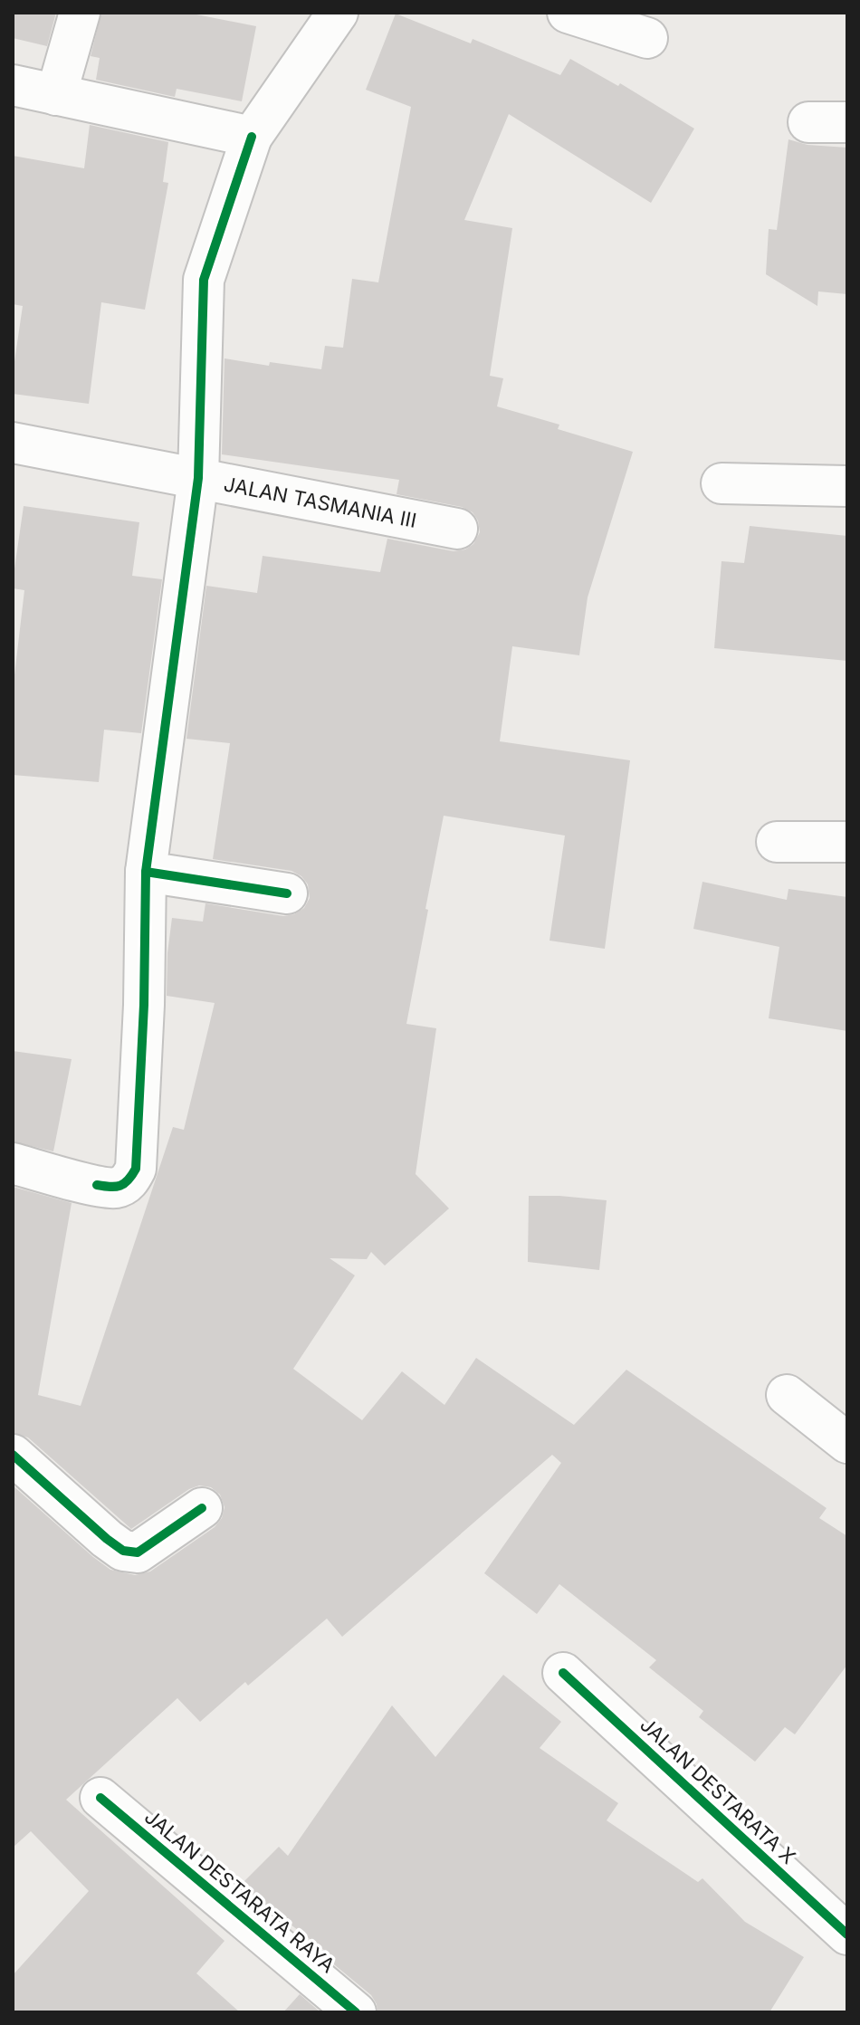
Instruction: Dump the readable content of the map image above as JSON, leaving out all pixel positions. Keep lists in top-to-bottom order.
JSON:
{
  "streets": {
    "street": ["JALAN TASMANIA III", "JALAN DESTARATA X", "JALAN DESTARATA RAYA"]
  }
}
